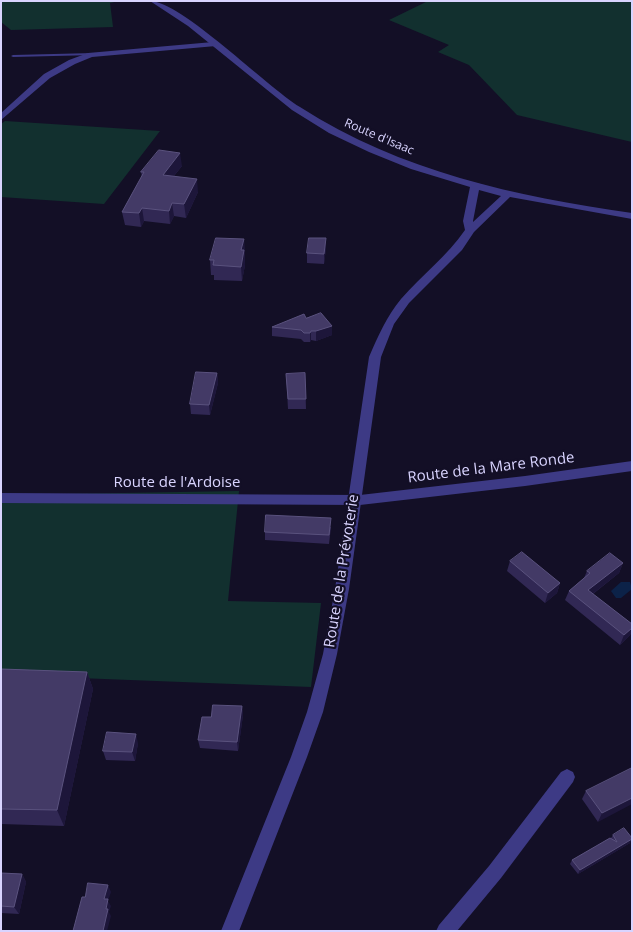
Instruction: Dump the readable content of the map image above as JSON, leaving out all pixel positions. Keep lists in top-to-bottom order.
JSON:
{
  "streets": {
    "street": [
      "Route d'Isaac",
      "Route de la Mare Ronde",
      "Route de l'Ardoise",
      "Route de la Prévoterie"
    ]
  },
  "crossings": [
    ["Route d'Isaac", "Route de la Prévoterie"],
    ["Route de la Mare Ronde", "Route de l'Ardoise"],
    ["Route de la Mare Ronde", "Route de la Prévoterie"],
    ["Route de l'Ardoise", "Route de la Prévoterie"]
  ]
}
